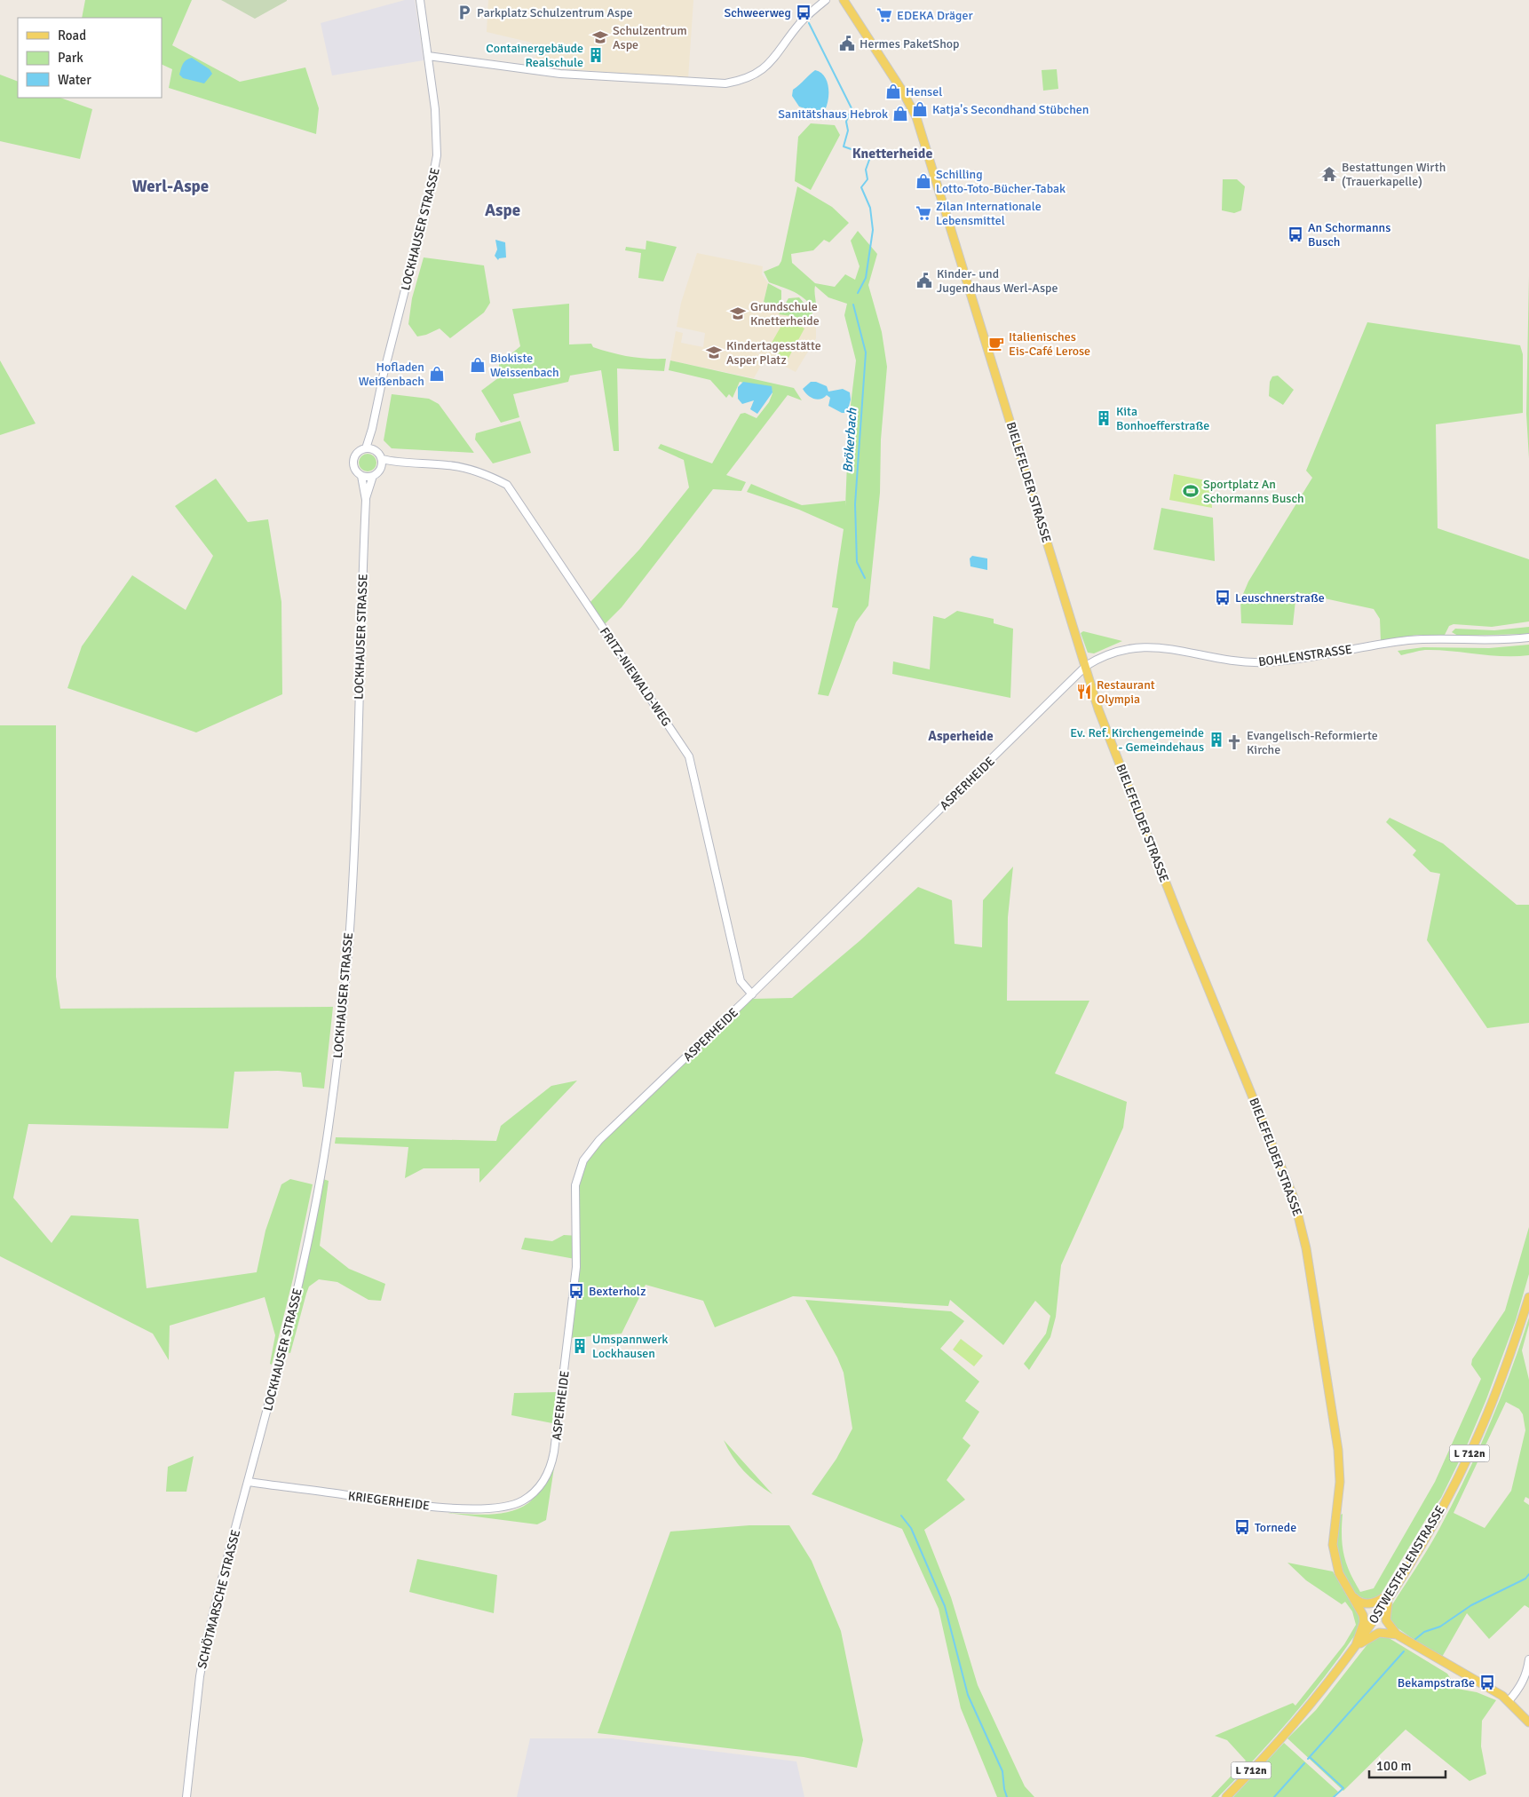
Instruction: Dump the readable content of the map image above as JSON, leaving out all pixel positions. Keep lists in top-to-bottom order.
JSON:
{
  "streets": {
    "main road": ["BIELEFELDER STRASSE", "L 712n", "OSTWESTFALENSTRASSE"],
    "street": [
      "LOCKHAUSER STRASSE",
      "BOHLENSTRASSE",
      "FRITZ-NIEWALD-WEG",
      "ASPERHEIDE",
      "KRIEGERHEIDE",
      "SCHÖTMARSCHE STRASSE"
    ]
  },
  "crossings": [
    ["LOCKHAUSER STRASSE", "FRITZ-NIEWALD-WEG"],
    ["LOCKHAUSER STRASSE", "KRIEGERHEIDE"],
    ["LOCKHAUSER STRASSE", "SCHÖTMARSCHE STRASSE"],
    ["BIELEFELDER STRASSE", "BOHLENSTRASSE"],
    ["BIELEFELDER STRASSE", "ASPERHEIDE"],
    ["BIELEFELDER STRASSE", "OSTWESTFALENSTRASSE"],
    ["BOHLENSTRASSE", "ASPERHEIDE"],
    ["FRITZ-NIEWALD-WEG", "ASPERHEIDE"],
    ["ASPERHEIDE", "KRIEGERHEIDE"],
    ["KRIEGERHEIDE", "SCHÖTMARSCHE STRASSE"]
  ],
  "districts": [
    "Knetterheide",
    "Werl-Aspe",
    "Aspe",
    "Asperheide"
  ],
  "water": ["Brökerbach"],
  "places": {
    "parking": ["Parkplatz Schulzentrum Aspe"],
    "bus stop": [
      "Schweerweg",
      "An Schormanns Busch",
      "Leuschnerstraße",
      "Bexterholz",
      "Tornede",
      "Bekampstraße"
    ],
    "supermarket": ["EDEKA Dräger", "Zilan Internationale Lebensmittel"],
    "school or university": ["Schulzentrum Aspe", "Grundschule Knetterheide", "Kindertagesstätte Asper Platz"],
    "public building": ["Hermes PaketShop", "Kinder- und Jugendhaus Werl-Aspe"],
    "building": [
      "Containergebäude Realschule",
      "Kita Bonhoefferstraße",
      "Ev. Ref. Kirchengemeinde - Gemeindehaus",
      "Umspannwerk Lockhausen"
    ],
    "shop": [
      "Hensel",
      "Katja's Secondhand Stübchen",
      "Sanitätshaus Hebrok",
      "Schilling Lotto-Toto-Bücher-Tabak",
      "Biokiste Weissenbach",
      "Hofladen Weißenbach"
    ],
    "temple": ["Bestattungen Wirth (Trauerkapelle)"],
    "cafe": ["Italienisches Eis-Café Lerose"],
    "sports": ["Sportplatz An Schormanns Busch"],
    "restaurant": ["Restaurant Olympia"],
    "church": ["Evangelisch-Reformierte Kirche"]
  },
  "legend": ["Road", "Park", "Water"],
  "scale_bar": "100 m"
}
